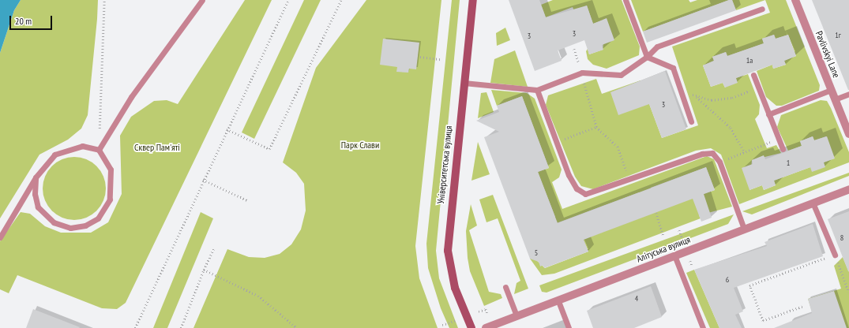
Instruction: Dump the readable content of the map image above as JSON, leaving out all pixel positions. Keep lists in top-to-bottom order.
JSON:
{
  "streets": {
    "street": ["Pavlivskyi Lane", "Університетська вулиця", "Алітуська вулиця"]
  },
  "parks": ["Парк Слави", "Сквер Пам'яті"],
  "house_numbers": [
    "3",
    "1г",
    "3",
    "1а",
    "3",
    "1",
    "8",
    "5",
    "6",
    "4"
  ],
  "scale_bar": "20 m"
}
